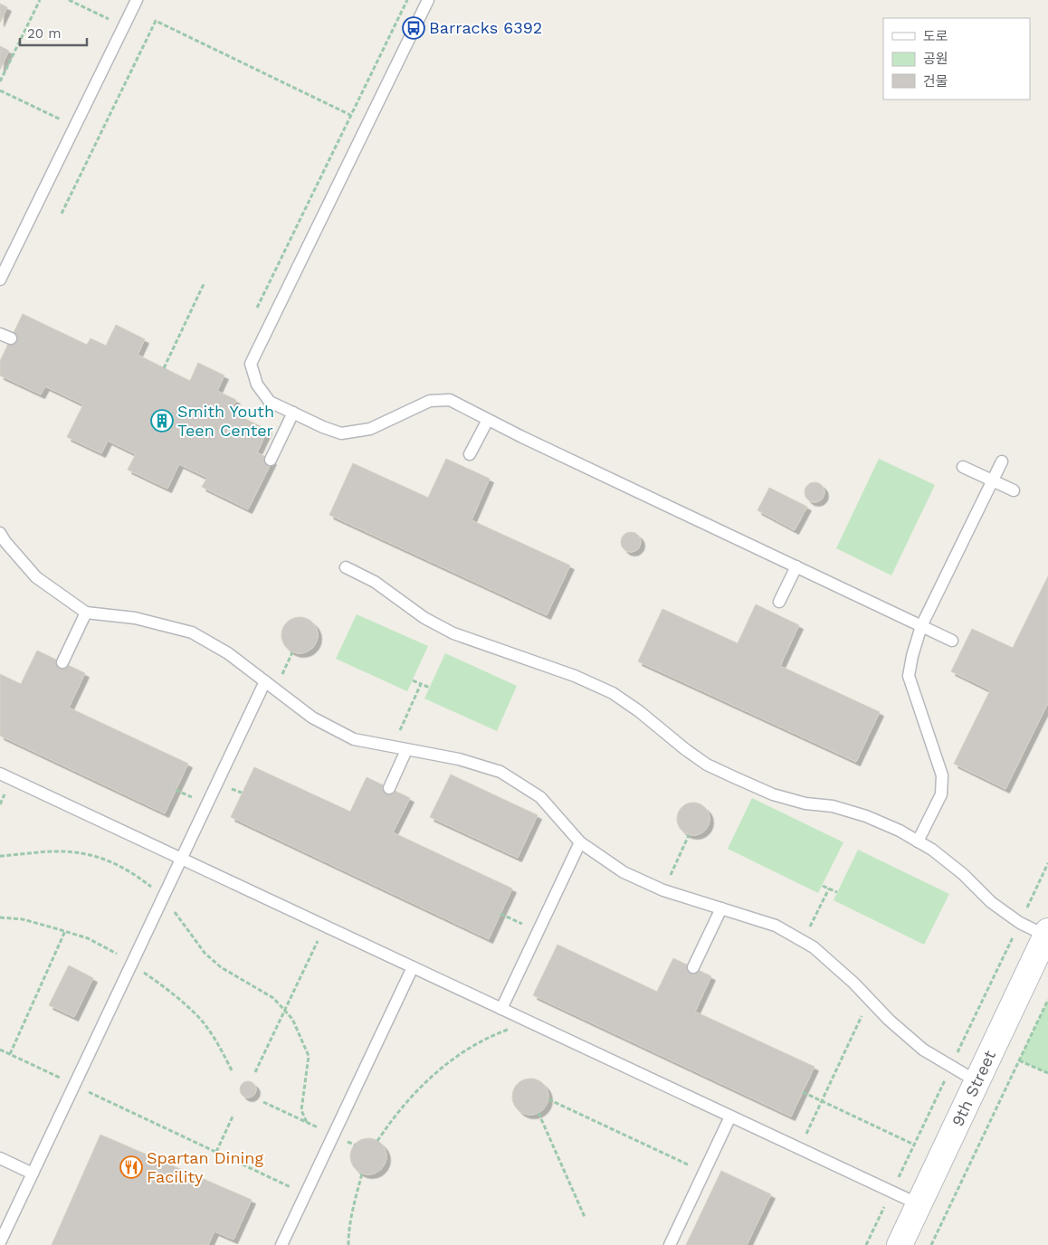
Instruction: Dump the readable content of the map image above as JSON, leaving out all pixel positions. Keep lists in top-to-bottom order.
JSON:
{
  "streets": {
    "street": ["9th Street"]
  },
  "places": {
    "bus stop": ["Barracks 6392"],
    "building": ["Smith Youth Teen Center"],
    "restaurant": ["Spartan Dining Facility"]
  },
  "legend": ["도로", "공원", "건물"],
  "scale_bar": "20 m"
}
